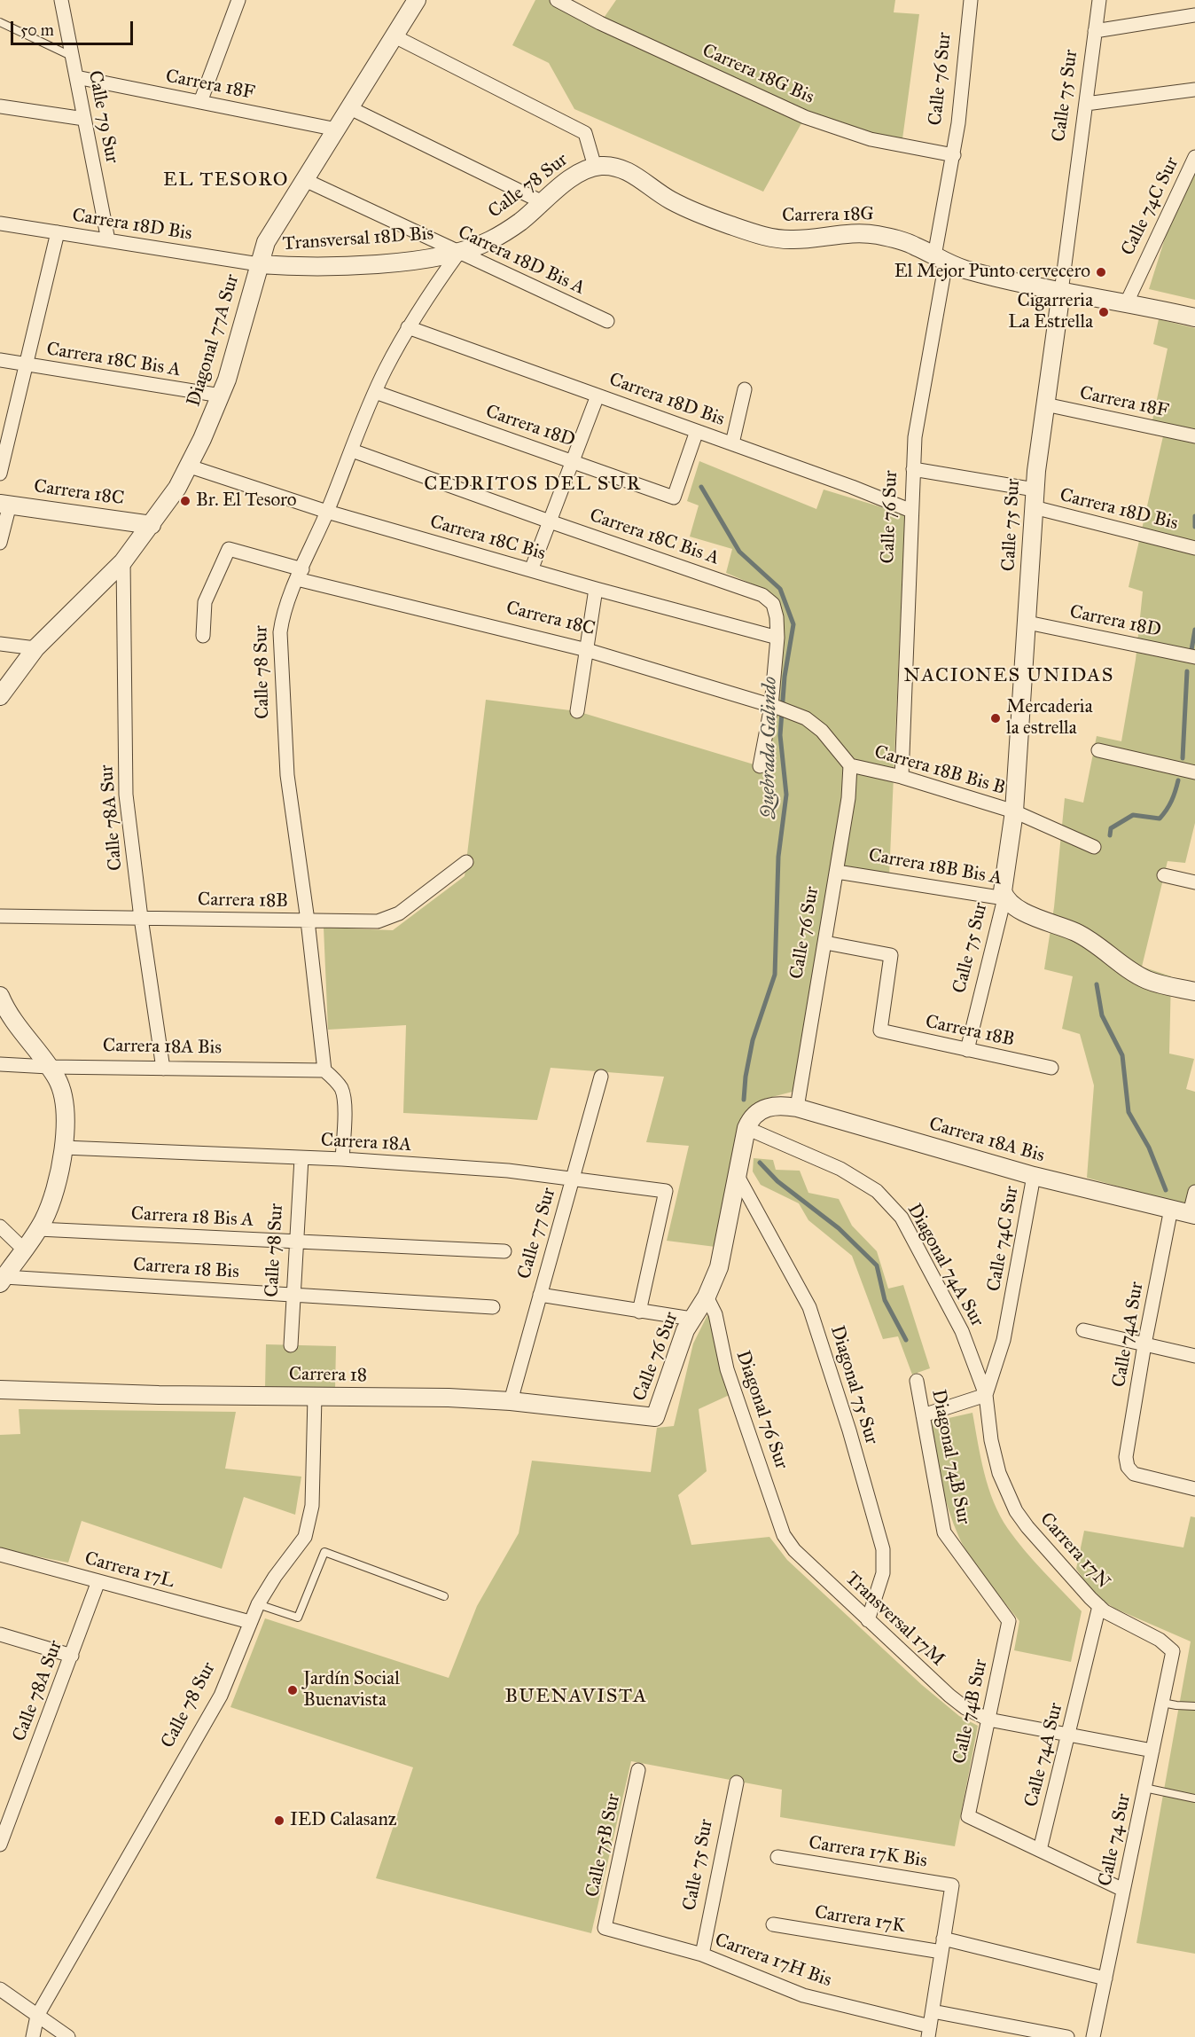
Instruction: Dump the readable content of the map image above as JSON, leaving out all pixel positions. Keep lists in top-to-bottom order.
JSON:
{
  "streets": {
    "street": [
      "Carrera 18G Bis",
      "Calle 76 Sur",
      "Carrera 18F",
      "Calle 75 Sur",
      "Calle 79 Sur",
      "Calle 78 Sur",
      "Calle 74C Sur",
      "Carrera 18G",
      "Carrera 18D Bis",
      "Transversal 18D Bis",
      "Carrera 18D Bis A",
      "Diagonal 77A Sur",
      "Carrera 18C Bis A",
      "Carrera 18D",
      "Carrera 18C",
      "Carrera 18C Bis",
      "Carrera 18B Bis B",
      "Calle 78A Sur",
      "Carrera 18B Bis A",
      "Carrera 18B",
      "Carrera 18A Bis",
      "Carrera 18A",
      "Carrera 18 Bis A",
      "Calle 77 Sur",
      "Diagonal 74A Sur",
      "Carrera 18 Bis",
      "Calle 74A Sur",
      "Carrera 18",
      "Diagonal 75 Sur",
      "Diagonal 76 Sur",
      "Diagonal 74B Sur",
      "Carrera 17N",
      "Carrera 17L",
      "Transversal 17M",
      "Calle 74B Sur",
      "Calle 74 Sur",
      "Calle 75B Sur",
      "Carrera 17K Bis",
      "Carrera 17K",
      "Carrera 17H Bis"
    ]
  },
  "crossings": [
    ["Carrera 18G Bis", "Calle 76 Sur"],
    ["Calle 76 Sur", "Carrera 18G"],
    ["Calle 76 Sur", "Carrera 18D Bis"],
    ["Calle 76 Sur", "Carrera 18B Bis B"],
    ["Calle 76 Sur", "Carrera 18B Bis A"],
    ["Calle 76 Sur", "Carrera 18B"],
    ["Calle 76 Sur", "Carrera 18A Bis"],
    ["Calle 76 Sur", "Diagonal 74A Sur"],
    ["Calle 76 Sur", "Carrera 18"],
    ["Calle 76 Sur", "Diagonal 75 Sur"],
    ["Calle 76 Sur", "Diagonal 76 Sur"],
    ["Carrera 18F", "Calle 75 Sur"],
    ["Carrera 18F", "Calle 79 Sur"],
    ["Carrera 18F", "Diagonal 77A Sur"],
    ["Calle 75 Sur", "Carrera 18G"],
    ["Calle 75 Sur", "Carrera 18D Bis"],
    ["Calle 75 Sur", "Carrera 18D"],
    ["Calle 75 Sur", "Carrera 18B Bis B"],
    ["Calle 75 Sur", "Carrera 18B Bis A"],
    ["Calle 75 Sur", "Carrera 18B"],
    ["Calle 75 Sur", "Carrera 17H Bis"],
    ["Calle 79 Sur", "Carrera 18D Bis"],
    ["Calle 78 Sur", "Carrera 18G"],
    ["Calle 78 Sur", "Carrera 18D Bis"],
    ["Calle 78 Sur", "Transversal 18D Bis"],
    ["Calle 78 Sur", "Carrera 18D Bis A"],
    ["Calle 78 Sur", "Carrera 18C Bis A"],
    ["Calle 78 Sur", "Carrera 18D"],
    ["Calle 78 Sur", "Carrera 18C"],
    ["Calle 78 Sur", "Carrera 18C Bis"],
    ["Calle 78 Sur", "Carrera 18B"],
    ["Calle 78 Sur", "Carrera 18A Bis"],
    ["Calle 78 Sur", "Carrera 18A"],
    ["Calle 78 Sur", "Carrera 18 Bis A"],
    ["Calle 78 Sur", "Carrera 18 Bis"],
    ["Calle 78 Sur", "Carrera 18"],
    ["Calle 78 Sur", "Carrera 17L"],
    ["Calle 74C Sur", "Carrera 18G"],
    ["Calle 74C Sur", "Carrera 18A Bis"],
    ["Calle 74C Sur", "Diagonal 74A Sur"],
    ["Carrera 18D Bis", "Transversal 18D Bis"],
    ["Carrera 18D Bis", "Diagonal 77A Sur"],
    ["Carrera 18D Bis", "Carrera 18D"],
    ["Transversal 18D Bis", "Carrera 18D Bis A"],
    ["Transversal 18D Bis", "Diagonal 77A Sur"],
    ["Carrera 18D Bis A", "Diagonal 77A Sur"],
    ["Diagonal 77A Sur", "Carrera 18C Bis A"],
    ["Diagonal 77A Sur", "Carrera 18C"],
    ["Diagonal 77A Sur", "Carrera 18C Bis"],
    ["Diagonal 77A Sur", "Calle 78A Sur"],
    ["Carrera 18C Bis A", "Carrera 18C Bis"],
    ["Carrera 18C", "Carrera 18B Bis B"],
    ["Calle 78A Sur", "Carrera 18B"],
    ["Calle 78A Sur", "Carrera 18A Bis"],
    ["Calle 78A Sur", "Carrera 17L"],
    ["Carrera 18A Bis", "Diagonal 74A Sur"],
    ["Carrera 18A Bis", "Calle 74A Sur"],
    ["Carrera 18A", "Calle 77 Sur"],
    ["Calle 77 Sur", "Carrera 18"],
    ["Diagonal 74A Sur", "Carrera 17N"],
    ["Calle 74A Sur", "Carrera 17N"],
    ["Calle 74A Sur", "Transversal 17M"],
    ["Calle 74A Sur", "Calle 74B Sur"],
    ["Diagonal 75 Sur", "Transversal 17M"],
    ["Diagonal 76 Sur", "Transversal 17M"],
    ["Diagonal 74B Sur", "Calle 74B Sur"],
    ["Carrera 17N", "Calle 74 Sur"],
    ["Transversal 17M", "Calle 74B Sur"],
    ["Transversal 17M", "Calle 74 Sur"],
    ["Calle 74 Sur", "Carrera 17K"],
    ["Calle 75B Sur", "Carrera 17H Bis"],
    ["Carrera 17K Bis", "Carrera 17K"]
  ],
  "districts": [
    "EL TESORO",
    "CEDRITOS DEL SUR",
    "NACIONES UNIDAS",
    "BUENAVISTA"
  ],
  "water": ["Quebrada Galindo"],
  "places": [
    "El Mejor Punto cervecero",
    "Cigarreria La Estrella",
    "Br. El Tesoro",
    "Mercaderia la estrella",
    "Jardín Social Buenavista",
    "IED Calasanz"
  ],
  "scale_bar": "50 m"
}
